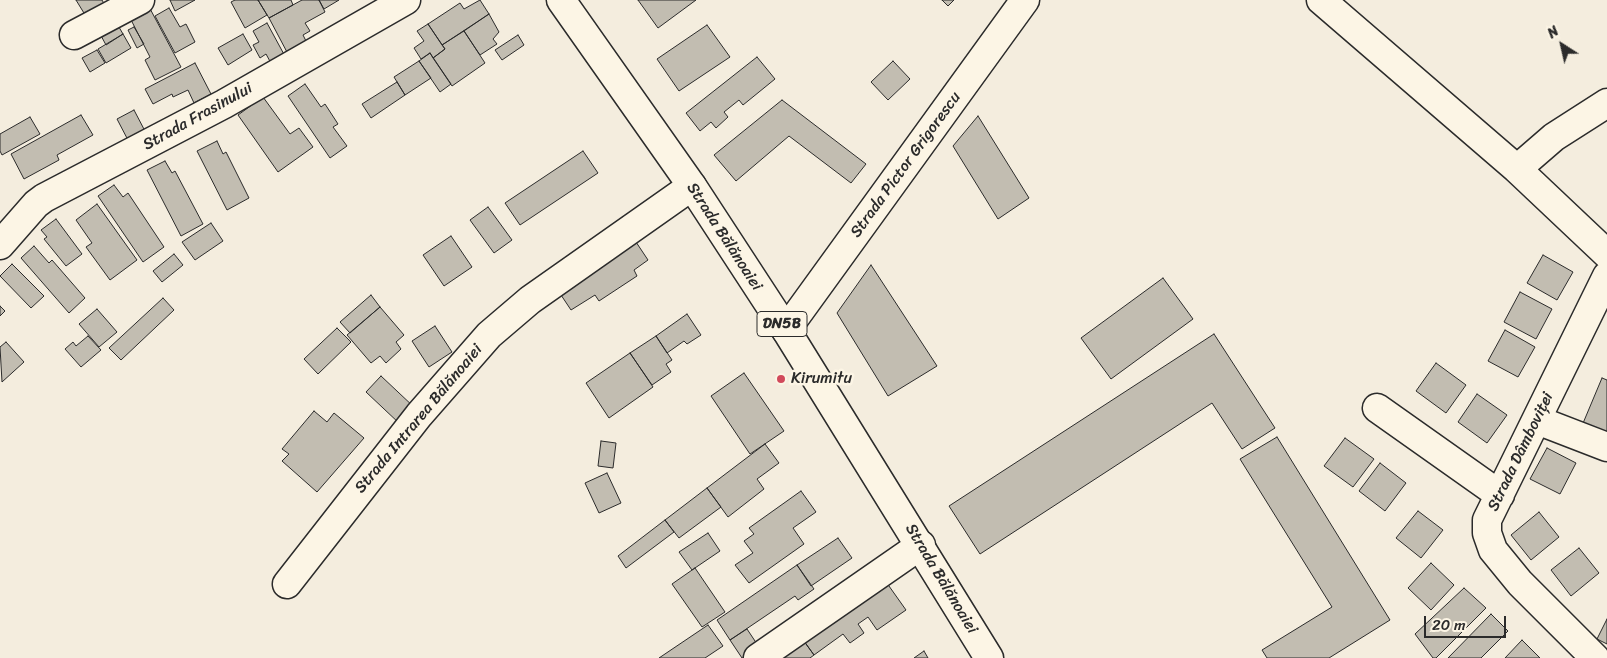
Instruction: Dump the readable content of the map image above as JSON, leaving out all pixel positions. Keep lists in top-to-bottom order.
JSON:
{
  "streets": {
    "street": [
      "Strada Frasinului",
      "Strada Pictor Grigorescu",
      "Strada Bălănoaiei",
      "DN5B",
      "Strada Intrarea Bălănoaiei",
      "Strada Dâmboviței"
    ]
  },
  "crossings": [
    ["Strada Pictor Grigorescu", "Strada Bălănoaiei"],
    ["Strada Bălănoaiei", "Strada Intrarea Bălănoaiei"]
  ],
  "places": ["Kirumitu"],
  "scale_bar": "20 m",
  "north": "top left"
}
